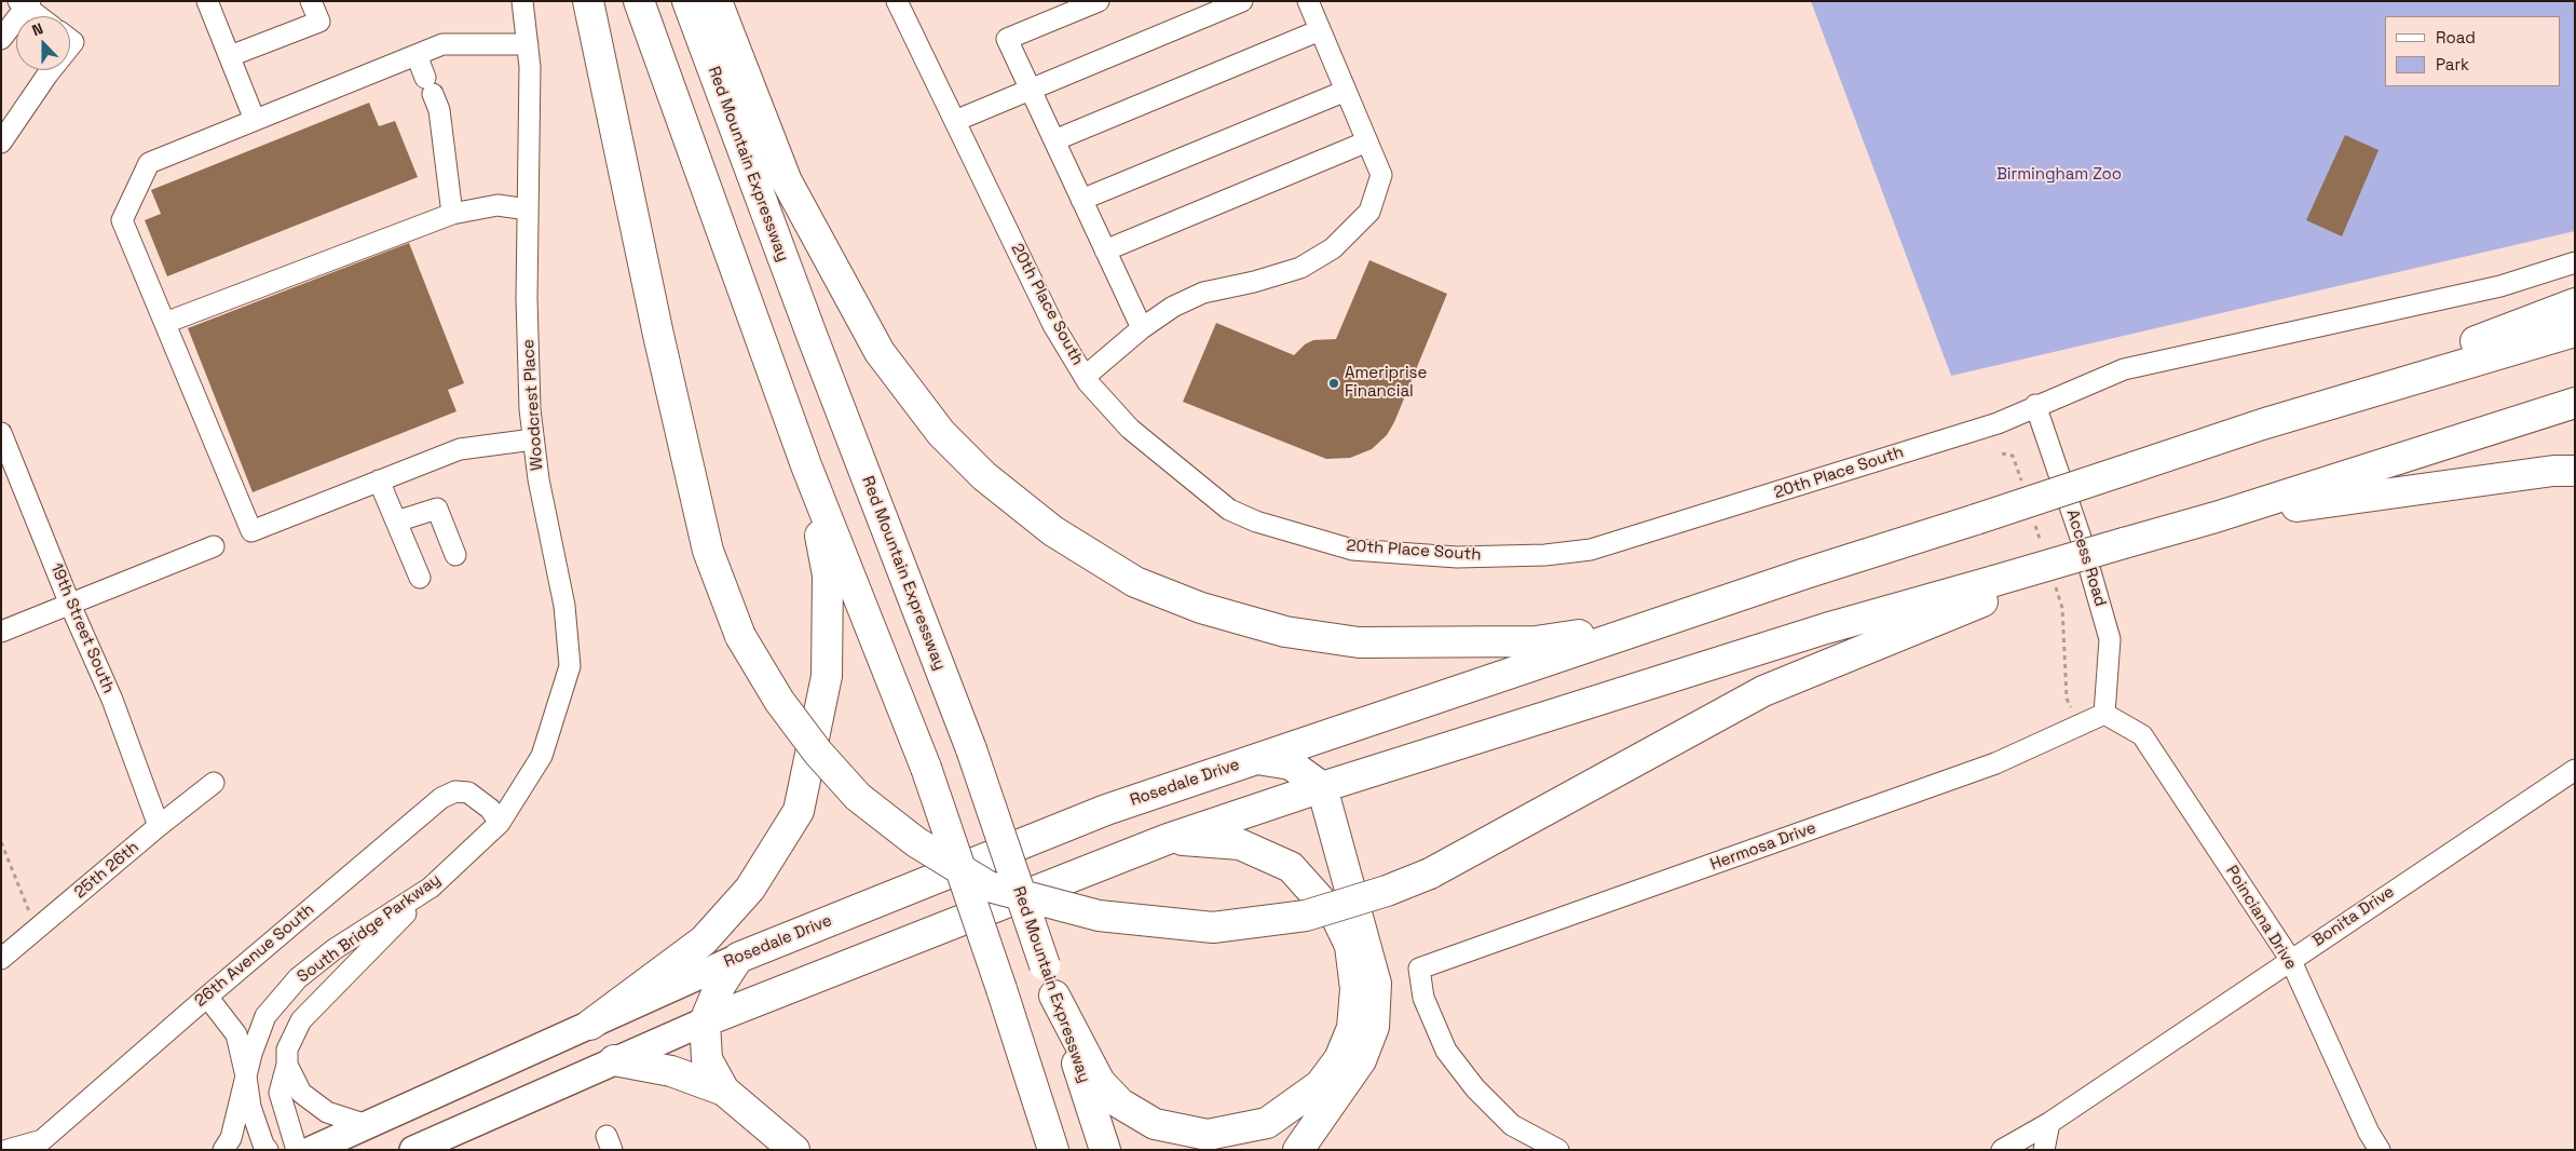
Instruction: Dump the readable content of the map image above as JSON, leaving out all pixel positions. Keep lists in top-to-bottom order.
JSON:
{
  "streets": {
    "highway": ["Red Mountain Expressway", "Rosedale Drive"],
    "street": [
      "20th Place South",
      "Woodcrest Place",
      "Access Road",
      "19th Street South",
      "Hermosa Drive",
      "25th 26th",
      "Bonita Drive",
      "Poinciana Drive",
      "South Bridge Parkway",
      "26th Avenue South"
    ]
  },
  "crossings": [
    ["20th Place South", "Access Road"],
    ["Woodcrest Place", "South Bridge Parkway"],
    ["Woodcrest Place", "26th Avenue South"],
    ["Access Road", "Hermosa Drive"],
    ["Access Road", "Poinciana Drive"],
    ["19th Street South", "25th 26th"],
    ["Hermosa Drive", "Poinciana Drive"],
    ["Bonita Drive", "Poinciana Drive"],
    ["South Bridge Parkway", "26th Avenue South"]
  ],
  "parks": ["Birmingham Zoo"],
  "places": ["Ameriprise Financial"],
  "legend": ["Road", "Park"],
  "north": "top"
}
